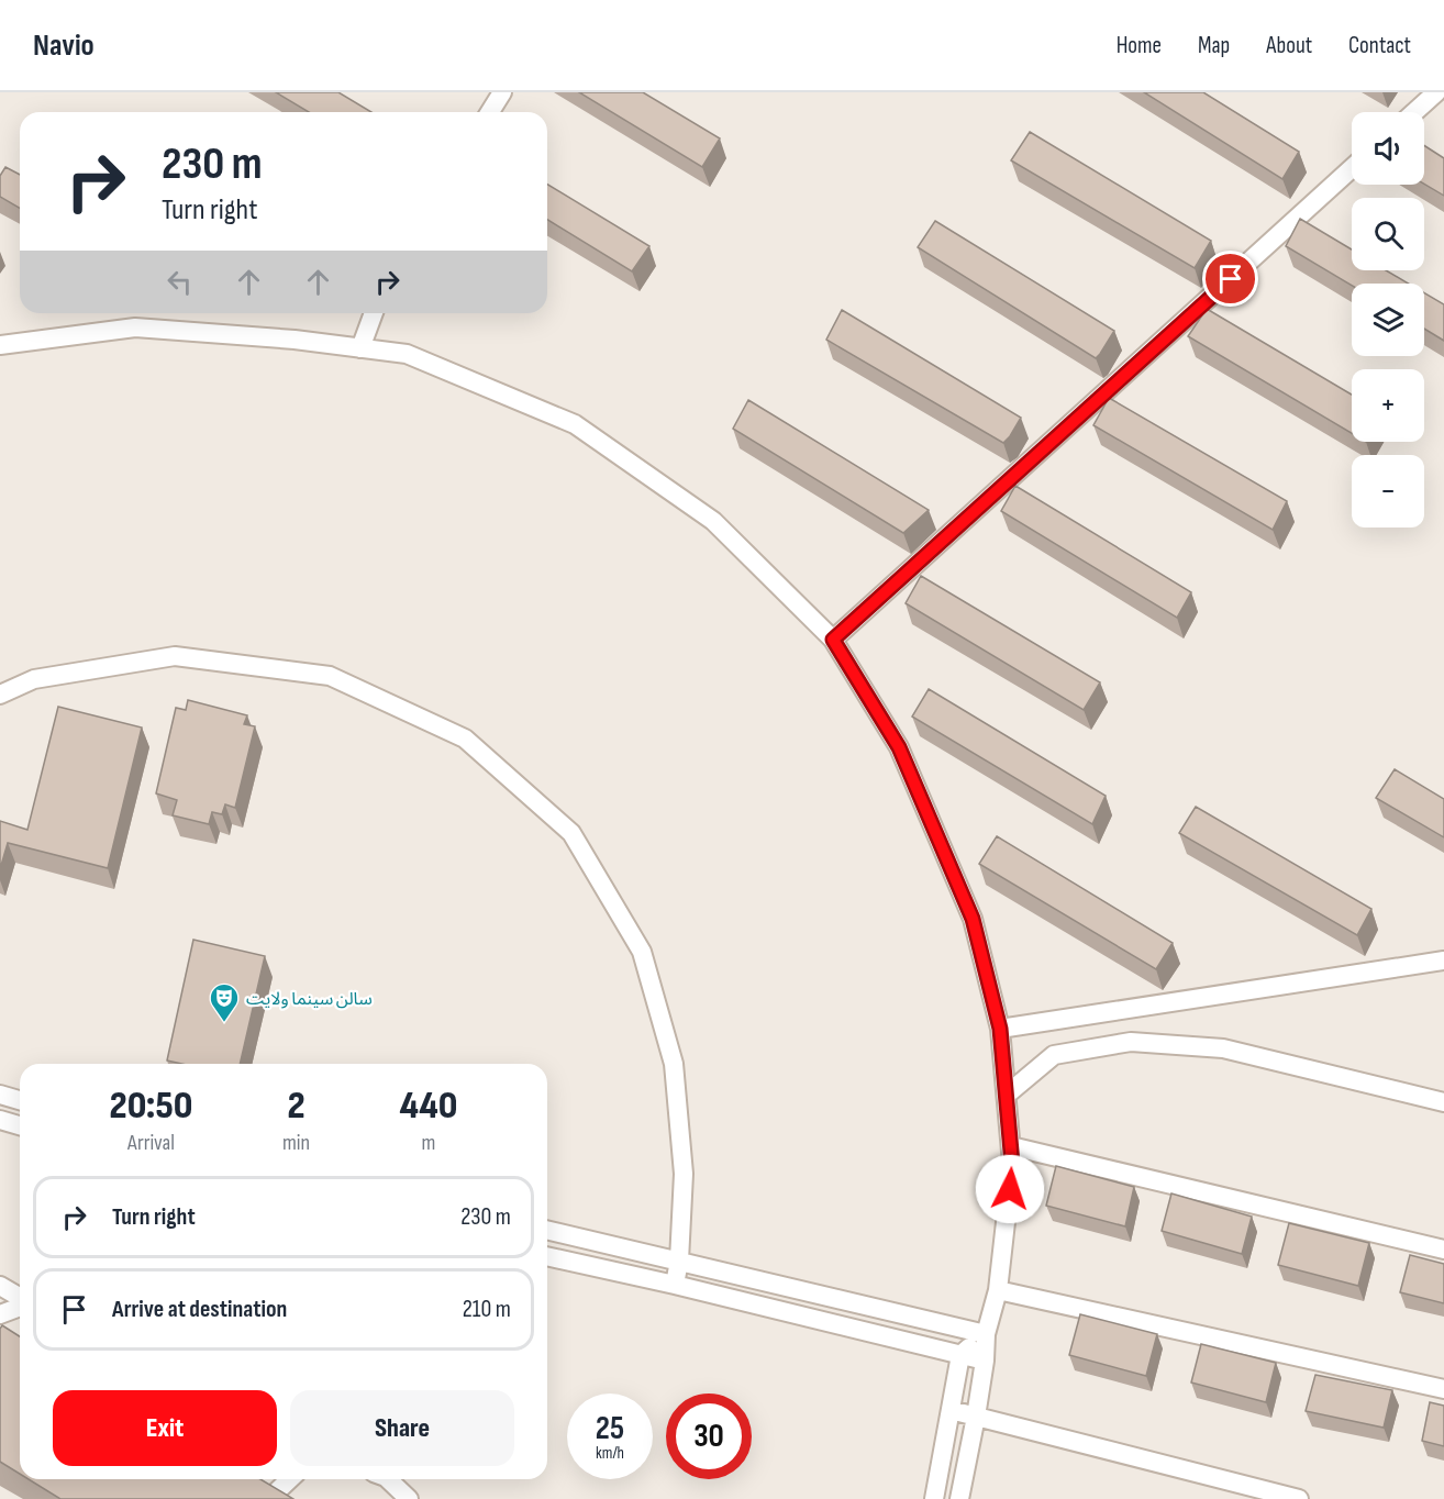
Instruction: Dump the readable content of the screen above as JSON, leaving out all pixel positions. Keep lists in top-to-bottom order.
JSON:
{
  "places": {
    "theatre": ["سالن سینما ولایت"]
  },
  "page": {
    "header": "Navio",
    "nav": [
      "Home",
      "Map",
      "About",
      "Contact"
    ],
    "map_buttons": ["+", "−"],
    "turn": ["230 m", "Turn right"],
    "eta": [
      "20:50",
      "Arrival",
      "2",
      "min",
      "440",
      "m"
    ],
    "list": [
      {
        "name": "Turn right",
        "value": "230 m"
      },
      {
        "name": "Arrive at destination",
        "value": "210 m"
      }
    ],
    "buttons": ["Exit", "Share"],
    "speed": "25 km/h",
    "limit": "30"
  }
}
